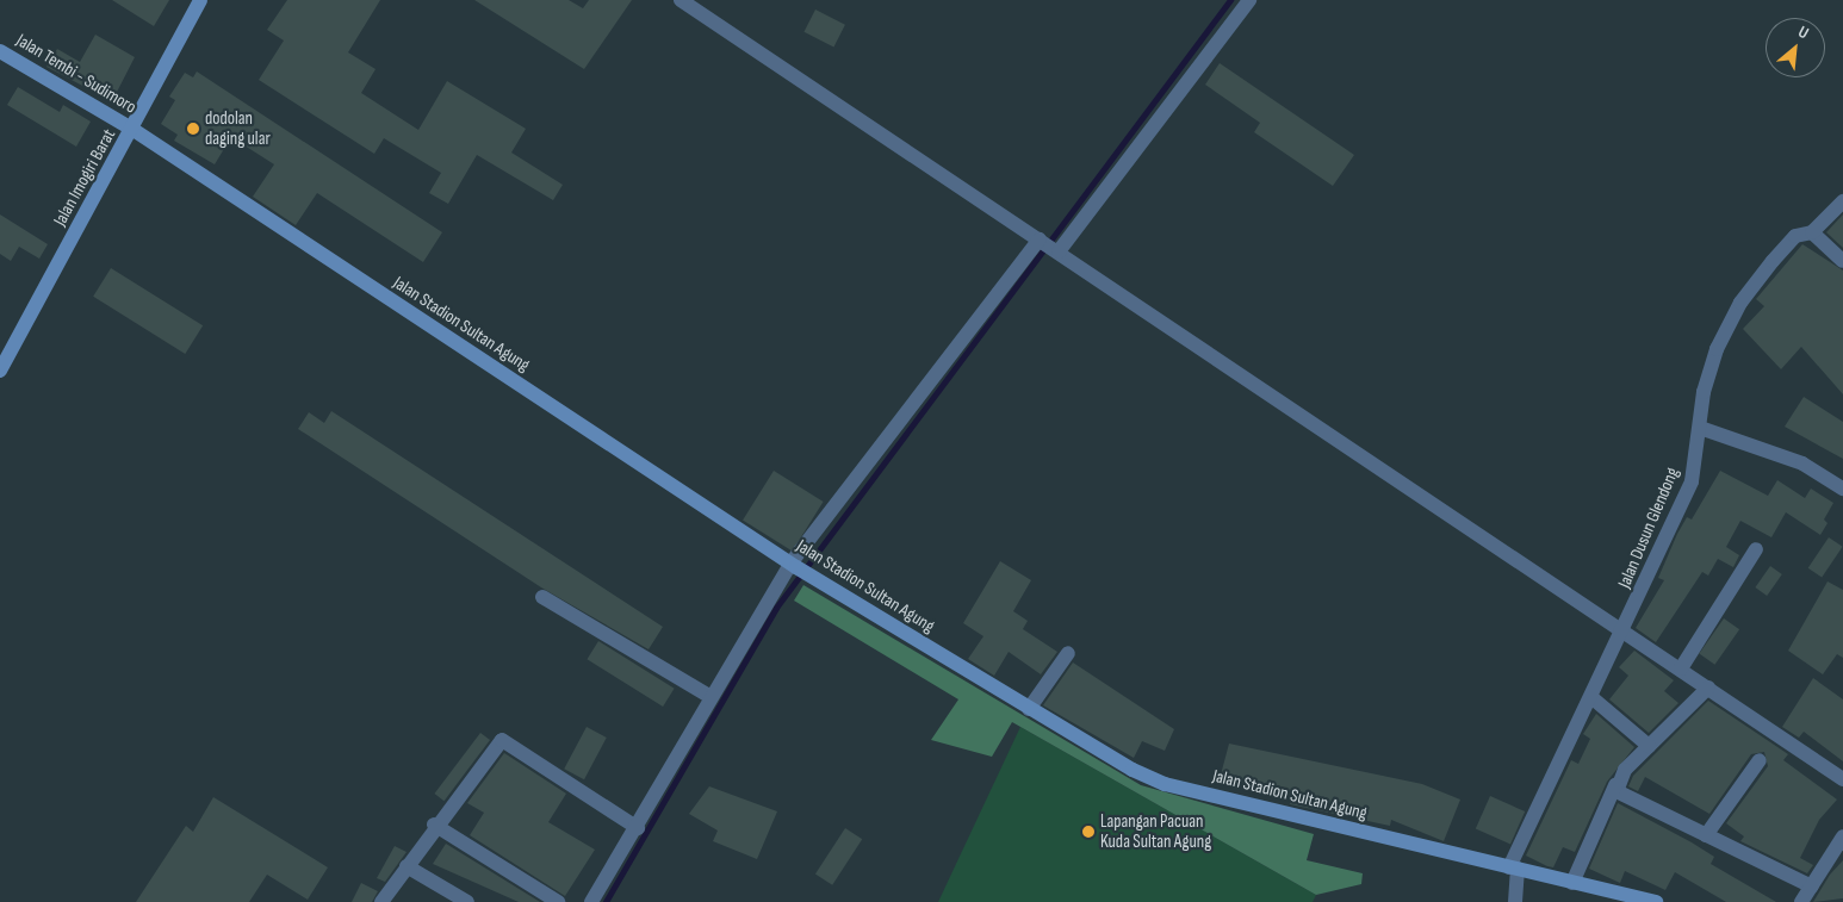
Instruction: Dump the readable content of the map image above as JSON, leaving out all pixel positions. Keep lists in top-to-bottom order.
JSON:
{
  "streets": {
    "main road": ["Jalan Tembi - Sudimoro", "Jalan Imogiri Barat", "Jalan Stadion Sultan Agung"],
    "street": ["Jalan Dusun Glendong"]
  },
  "crossings": [
    ["Jalan Tembi - Sudimoro", "Jalan Imogiri Barat"],
    ["Jalan Tembi - Sudimoro", "Jalan Stadion Sultan Agung"],
    ["Jalan Imogiri Barat", "Jalan Stadion Sultan Agung"],
    ["Jalan Stadion Sultan Agung", "Jalan Dusun Glendong"]
  ],
  "places": ["dodolan daging ular", "Lapangan Pacuan Kuda Sultan Agung"],
  "north": "top right"
}
